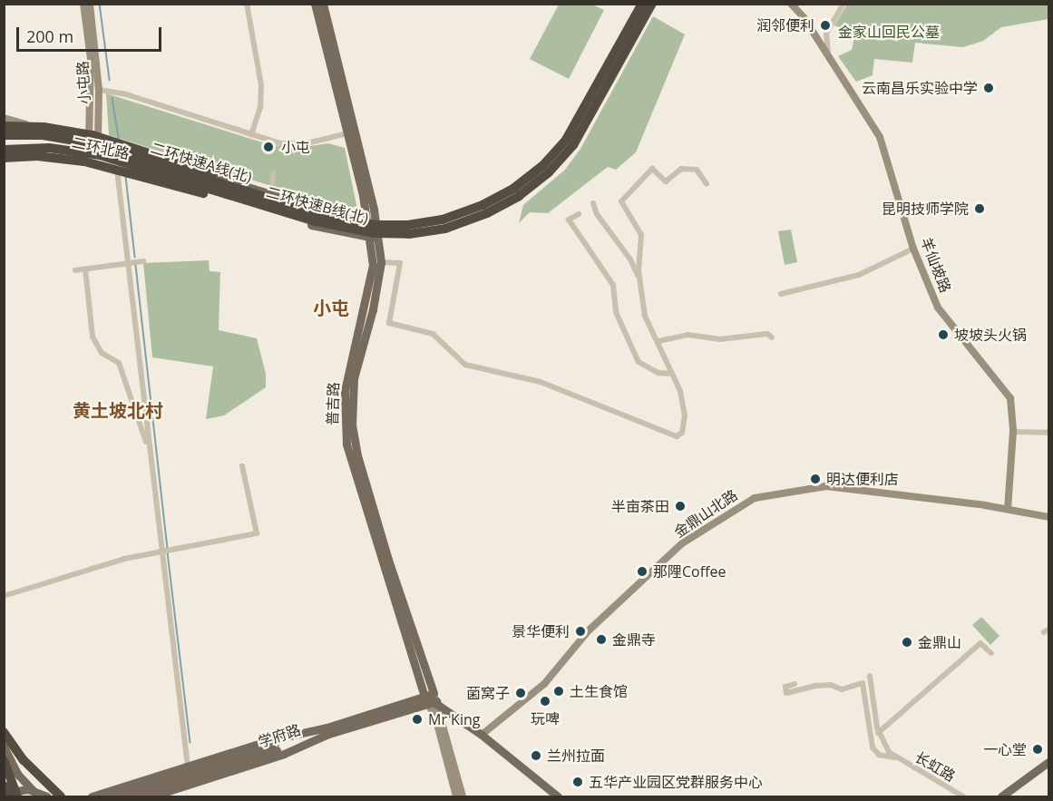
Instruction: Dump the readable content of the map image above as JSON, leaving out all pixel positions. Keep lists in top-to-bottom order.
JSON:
{
  "streets": {
    "highway": ["二环快速A线(北)", "二环快速B线(北)"],
    "main road": ["二环北路", "普吉路", "学府路"],
    "street": [
      "小屯路",
      "羊仙坡路",
      "金鼎山北路",
      "长虹路"
    ]
  },
  "crossings": [
    ["小屯路", "二环北路"],
    ["二环北路", "二环快速A线(北)"],
    ["二环北路", "普吉路"],
    ["二环快速A线(北)", "二环快速B线(北)"],
    ["羊仙坡路", "金鼎山北路"],
    ["普吉路", "学府路"]
  ],
  "districts": ["小屯", "黄土坡北村"],
  "parks": ["金家山回民公墓"],
  "places": [
    "润邻便利",
    "云南昌乐实验中学",
    "小屯",
    "昆明技师学院",
    "坡坡头火锅",
    "明达便利店",
    "半亩茶田",
    "那䧉Coffee",
    "景华便利",
    "金鼎寺",
    "金鼎山",
    "土生食馆",
    "菌窝子",
    "玩啤",
    "Mr King",
    "一心堂",
    "兰州拉面",
    "五华产业园区党群服务中心"
  ],
  "scale_bar": "200 m"
}
